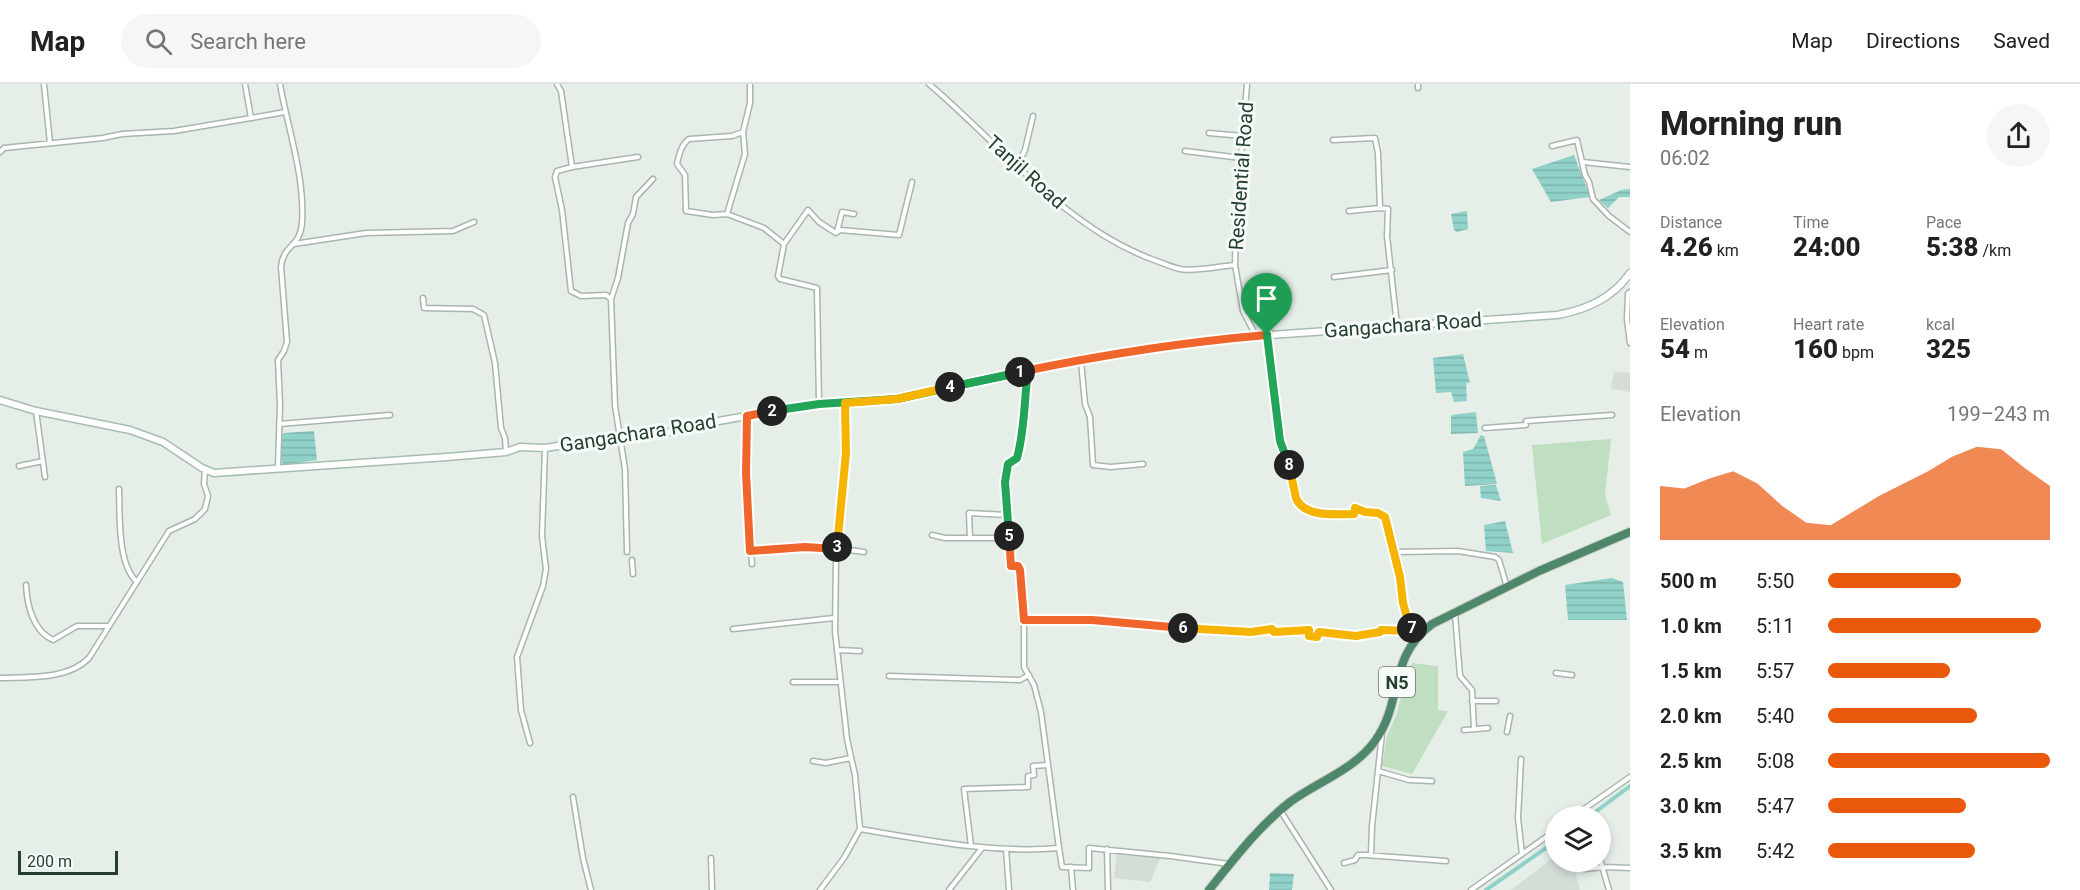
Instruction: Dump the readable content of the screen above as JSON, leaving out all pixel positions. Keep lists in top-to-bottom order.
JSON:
{
  "streets": {
    "highway": ["N5"],
    "main road": ["Gangachara Road"],
    "street": ["Tanjil Road", "Residential Road"]
  },
  "crossings": [
    ["Tanjil Road", "Residential Road"],
    ["Residential Road", "Gangachara Road"]
  ],
  "scale_bar": "200 m",
  "page": {
    "header": "Map",
    "search": "Search here",
    "nav": ["Map", "Directions", "Saved"],
    "heading": ["Morning run", "06:02"],
    "stats": [
      ["Distance", "4.26 km"],
      ["Time", "24:00"],
      ["Pace", "5:38 /km"],
      ["Elevation", "54 m"],
      ["Heart rate", "160 bpm"],
      ["kcal", "325"]
    ],
    "pins": [
      "1",
      "4",
      "2",
      "8",
      "5",
      "3",
      "6",
      "7"
    ],
    "chart": ["Elevation", "199–243 m"],
    "list": [
      {
        "name": "500 m",
        "note": "5:50"
      },
      {
        "name": "1.0 km",
        "note": "5:11"
      },
      {
        "name": "1.5 km",
        "note": "5:57"
      },
      {
        "name": "2.0 km",
        "note": "5:40"
      },
      {
        "name": "2.5 km",
        "note": "5:08"
      },
      {
        "name": "3.0 km",
        "note": "5:47"
      },
      {
        "name": "3.5 km",
        "note": "5:42"
      }
    ],
    "scale": "200 m"
  }
}
